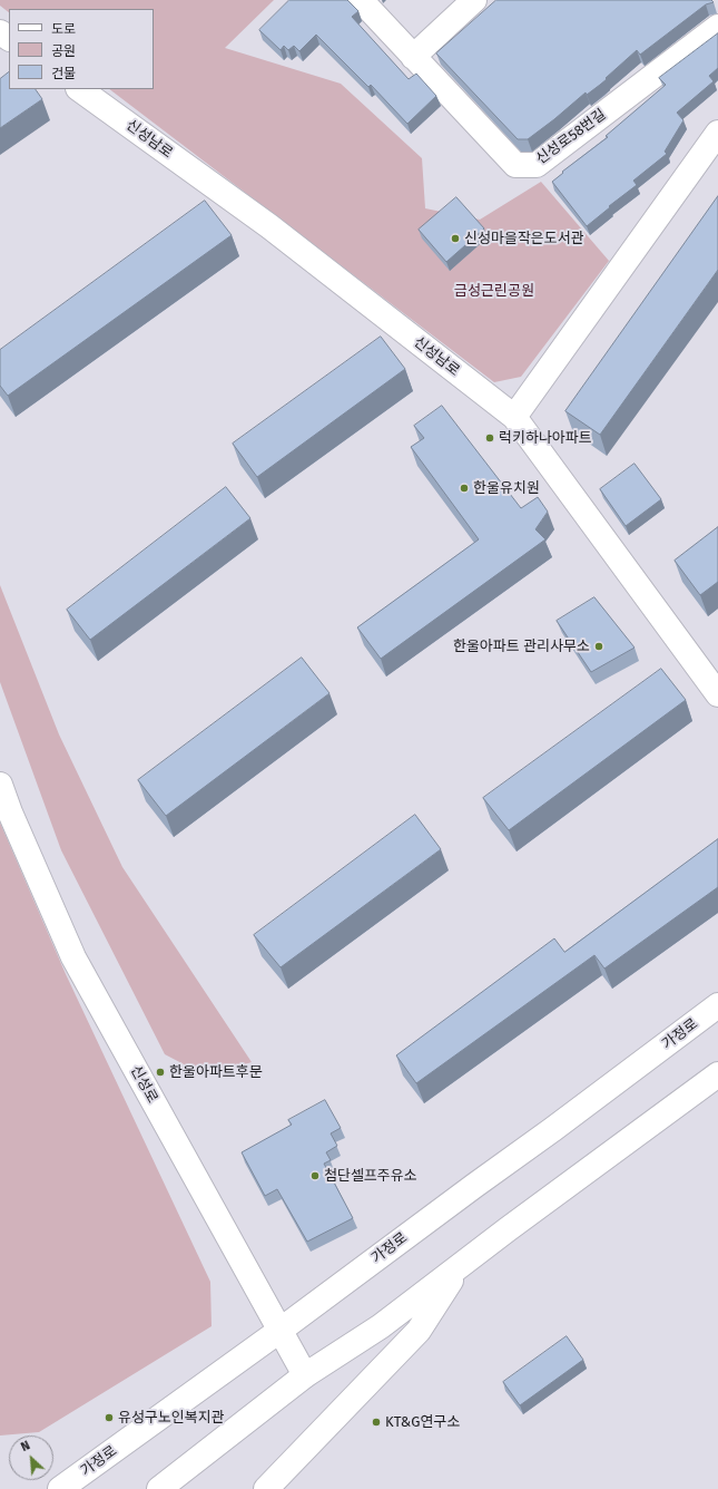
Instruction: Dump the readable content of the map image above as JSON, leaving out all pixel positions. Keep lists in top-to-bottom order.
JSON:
{
  "streets": {
    "street": [
      "신성로58번길",
      "신성남로",
      "가정로",
      "신성로"
    ]
  },
  "crossings": [
    ["가정로", "신성로"]
  ],
  "parks": ["금성근린공원"],
  "places": [
    "신성마을작은도서관",
    "럭키하나아파트",
    "한울유치원",
    "한울아파트 관리사무소",
    "한울아파트후문",
    "첨단셀프주유소",
    "유성구노인복지관",
    "KT&G연구소"
  ],
  "legend": ["도로", "공원", "건물"],
  "north": "top left"
}
